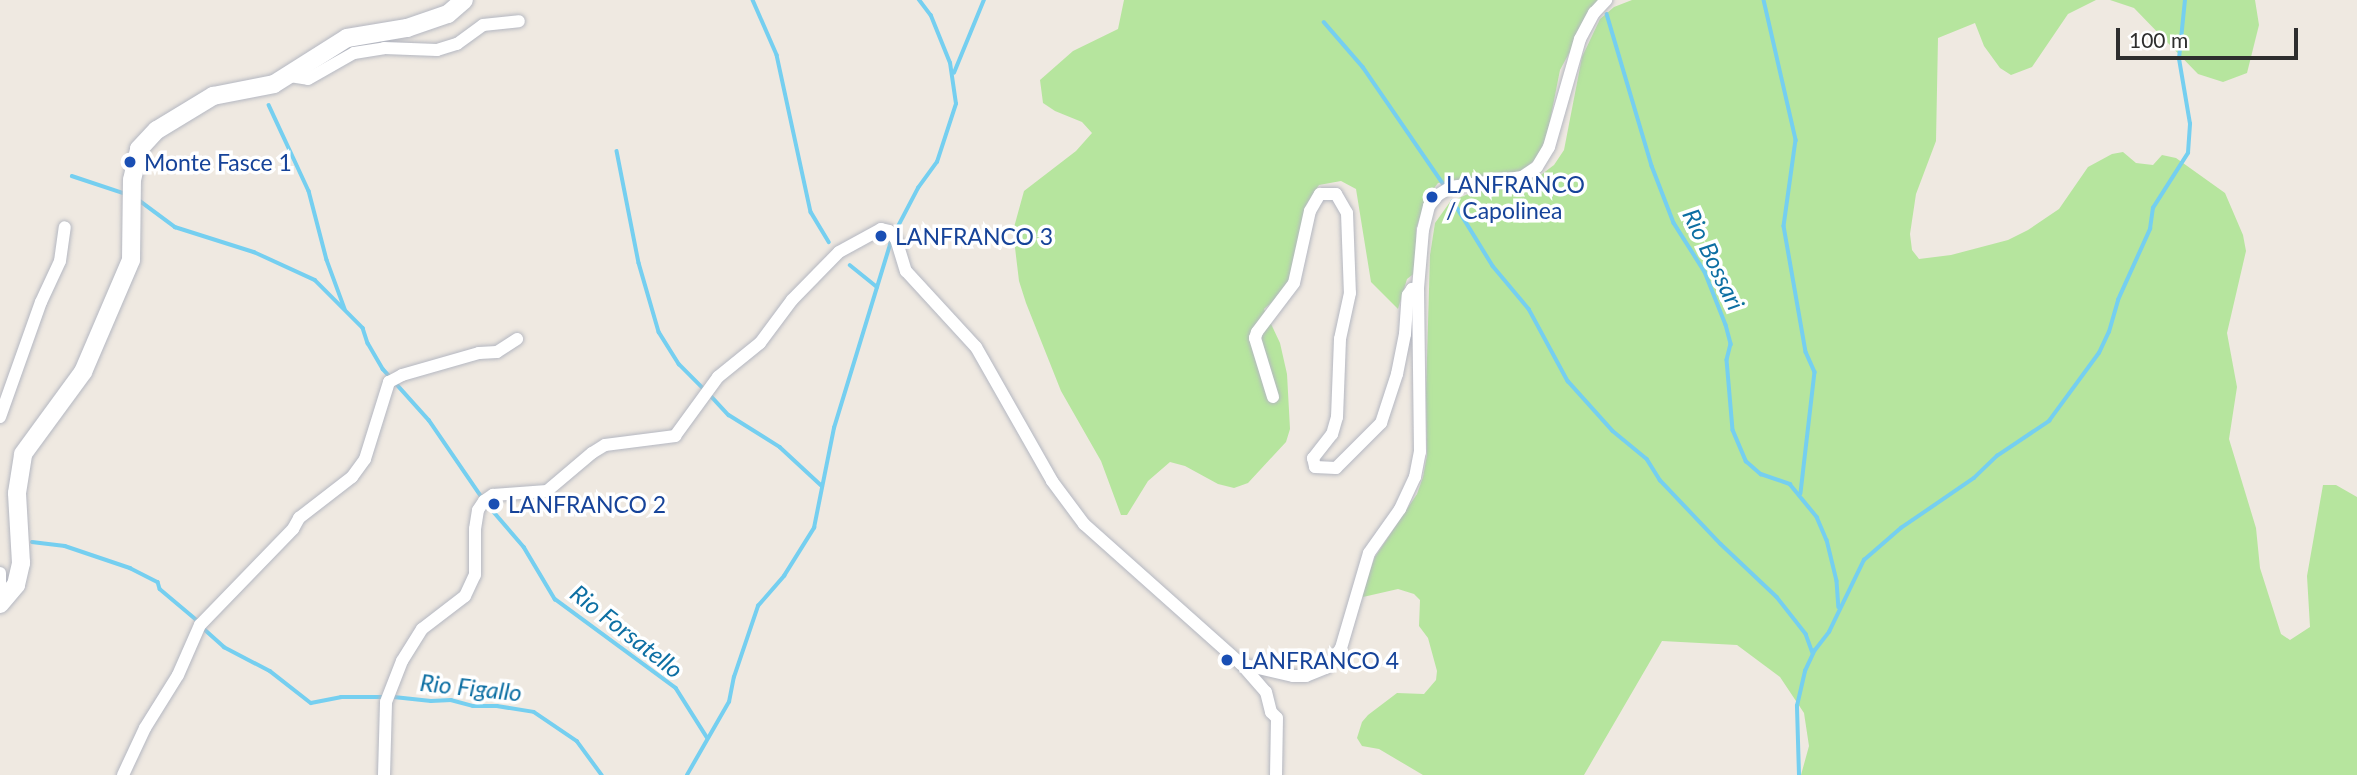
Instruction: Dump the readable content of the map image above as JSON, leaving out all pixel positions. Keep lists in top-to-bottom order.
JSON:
{
  "water": ["Rio Bossari", "Rio Forsatello", "Rio Figallo"],
  "places": [
    "Monte Fasce 1",
    "LANFRANCO / Capolinea",
    "LANFRANCO 3",
    "LANFRANCO 2",
    "LANFRANCO 4"
  ],
  "scale_bar": "100 m"
}
